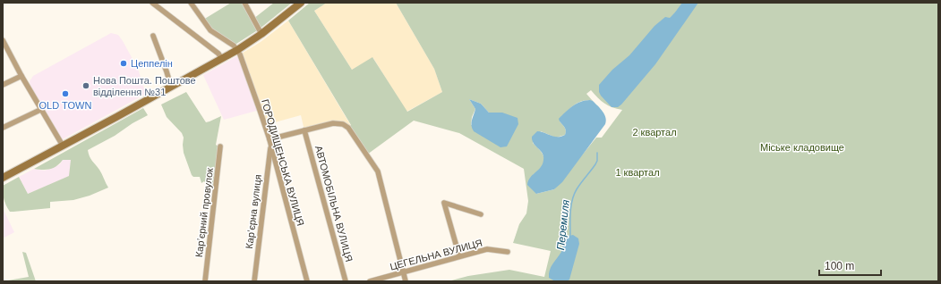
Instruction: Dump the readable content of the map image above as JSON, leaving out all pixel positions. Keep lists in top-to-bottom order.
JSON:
{
  "streets": {
    "street": [
      "ГОРОДИЩЕНСЬКА ВУЛИЦЯ",
      "АВТОМОБІЛЬНА ВУЛИЦЯ",
      "Карʼєрна вулиця",
      "Карʼєрний провулок",
      "ЦЕГЕЛЬНА ВУЛИЦЯ"
    ]
  },
  "crossings": [
    ["ГОРОДИЩЕНСЬКА ВУЛИЦЯ", "Карʼєрна вулиця"]
  ],
  "water": ["Перемиля"],
  "parks": ["2 квартал", "Міське кладовище", "1 квартал"],
  "places": ["Цеппелін", "Нова Пошта. Поштове відділення №31", "OLD TOWN"],
  "scale_bar": "100 m"
}
